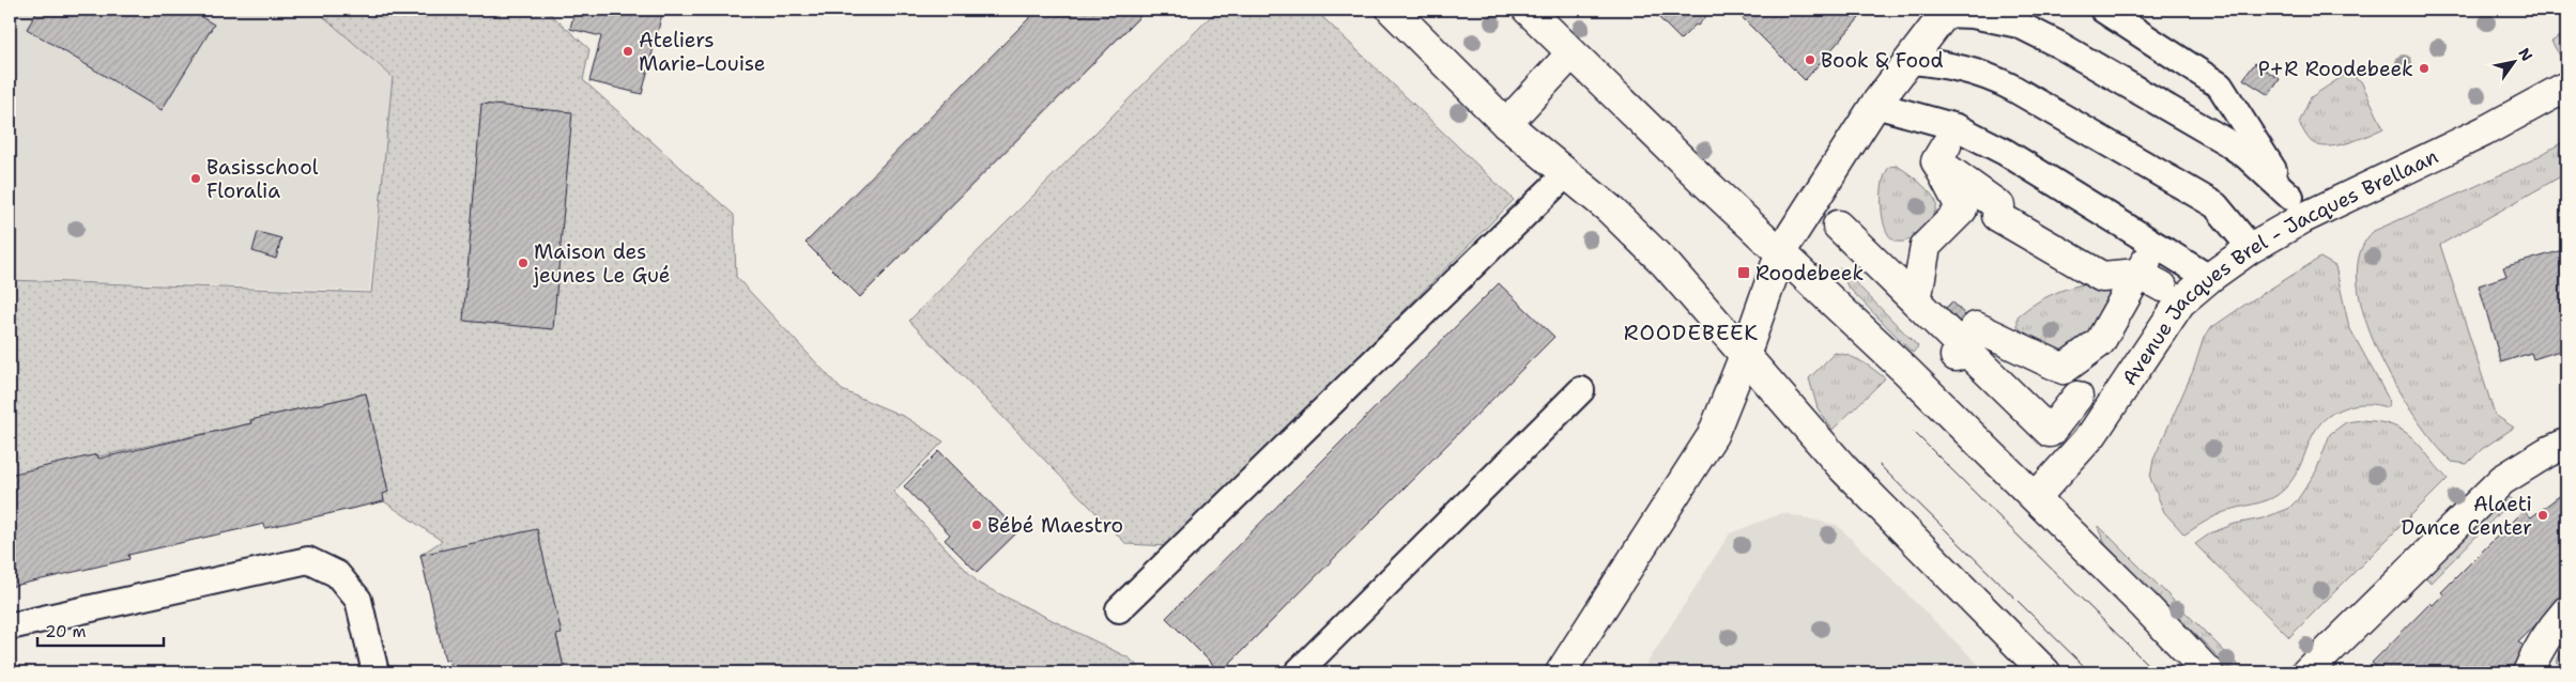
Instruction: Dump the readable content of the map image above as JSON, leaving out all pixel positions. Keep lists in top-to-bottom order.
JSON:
{
  "streets": {
    "street": ["Avenue Jacques Brel - Jacques Brellaan"]
  },
  "districts": ["ROODEBEEK"],
  "places": {
    "other": [
      "Ateliers Marie-Louise",
      "Book & Food",
      "P+R Roodebeek",
      "Basisschool Floralia",
      "Maison des jeunes Le Gué",
      "Alaeti Dance Center",
      "Bébé Maestro"
    ],
    "transit": ["Roodebeek"]
  },
  "scale_bar": "20 m",
  "north": "top right"
}
